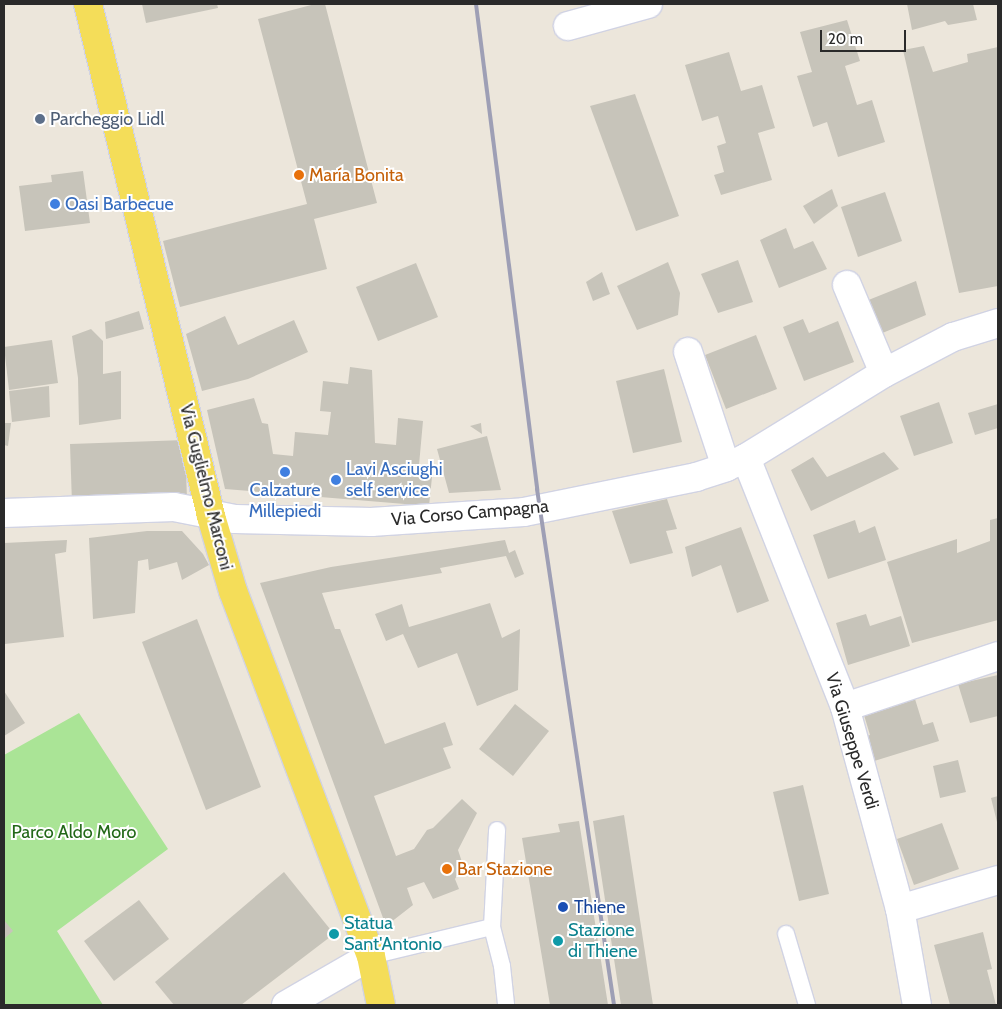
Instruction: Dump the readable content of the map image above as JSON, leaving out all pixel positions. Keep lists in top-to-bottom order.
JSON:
{
  "streets": {
    "main road": ["Via Guglielmo Marconi"],
    "street": ["Via Corso Campagna", "Via Giuseppe Verdi"]
  },
  "crossings": [
    ["Via Guglielmo Marconi", "Via Corso Campagna"],
    ["Via Corso Campagna", "Via Giuseppe Verdi"]
  ],
  "parks": ["Parco Aldo Moro"],
  "places": [
    "Parcheggio Lidl",
    "María Bonita",
    "Oasi Barbecue",
    "Calzature Millepiedi",
    "Lavi Asciughi self service",
    "Bar Stazione",
    "Thiene",
    "Statua Sant'Antonio",
    "Stazione di Thiene"
  ],
  "scale_bar": "20 m"
}
